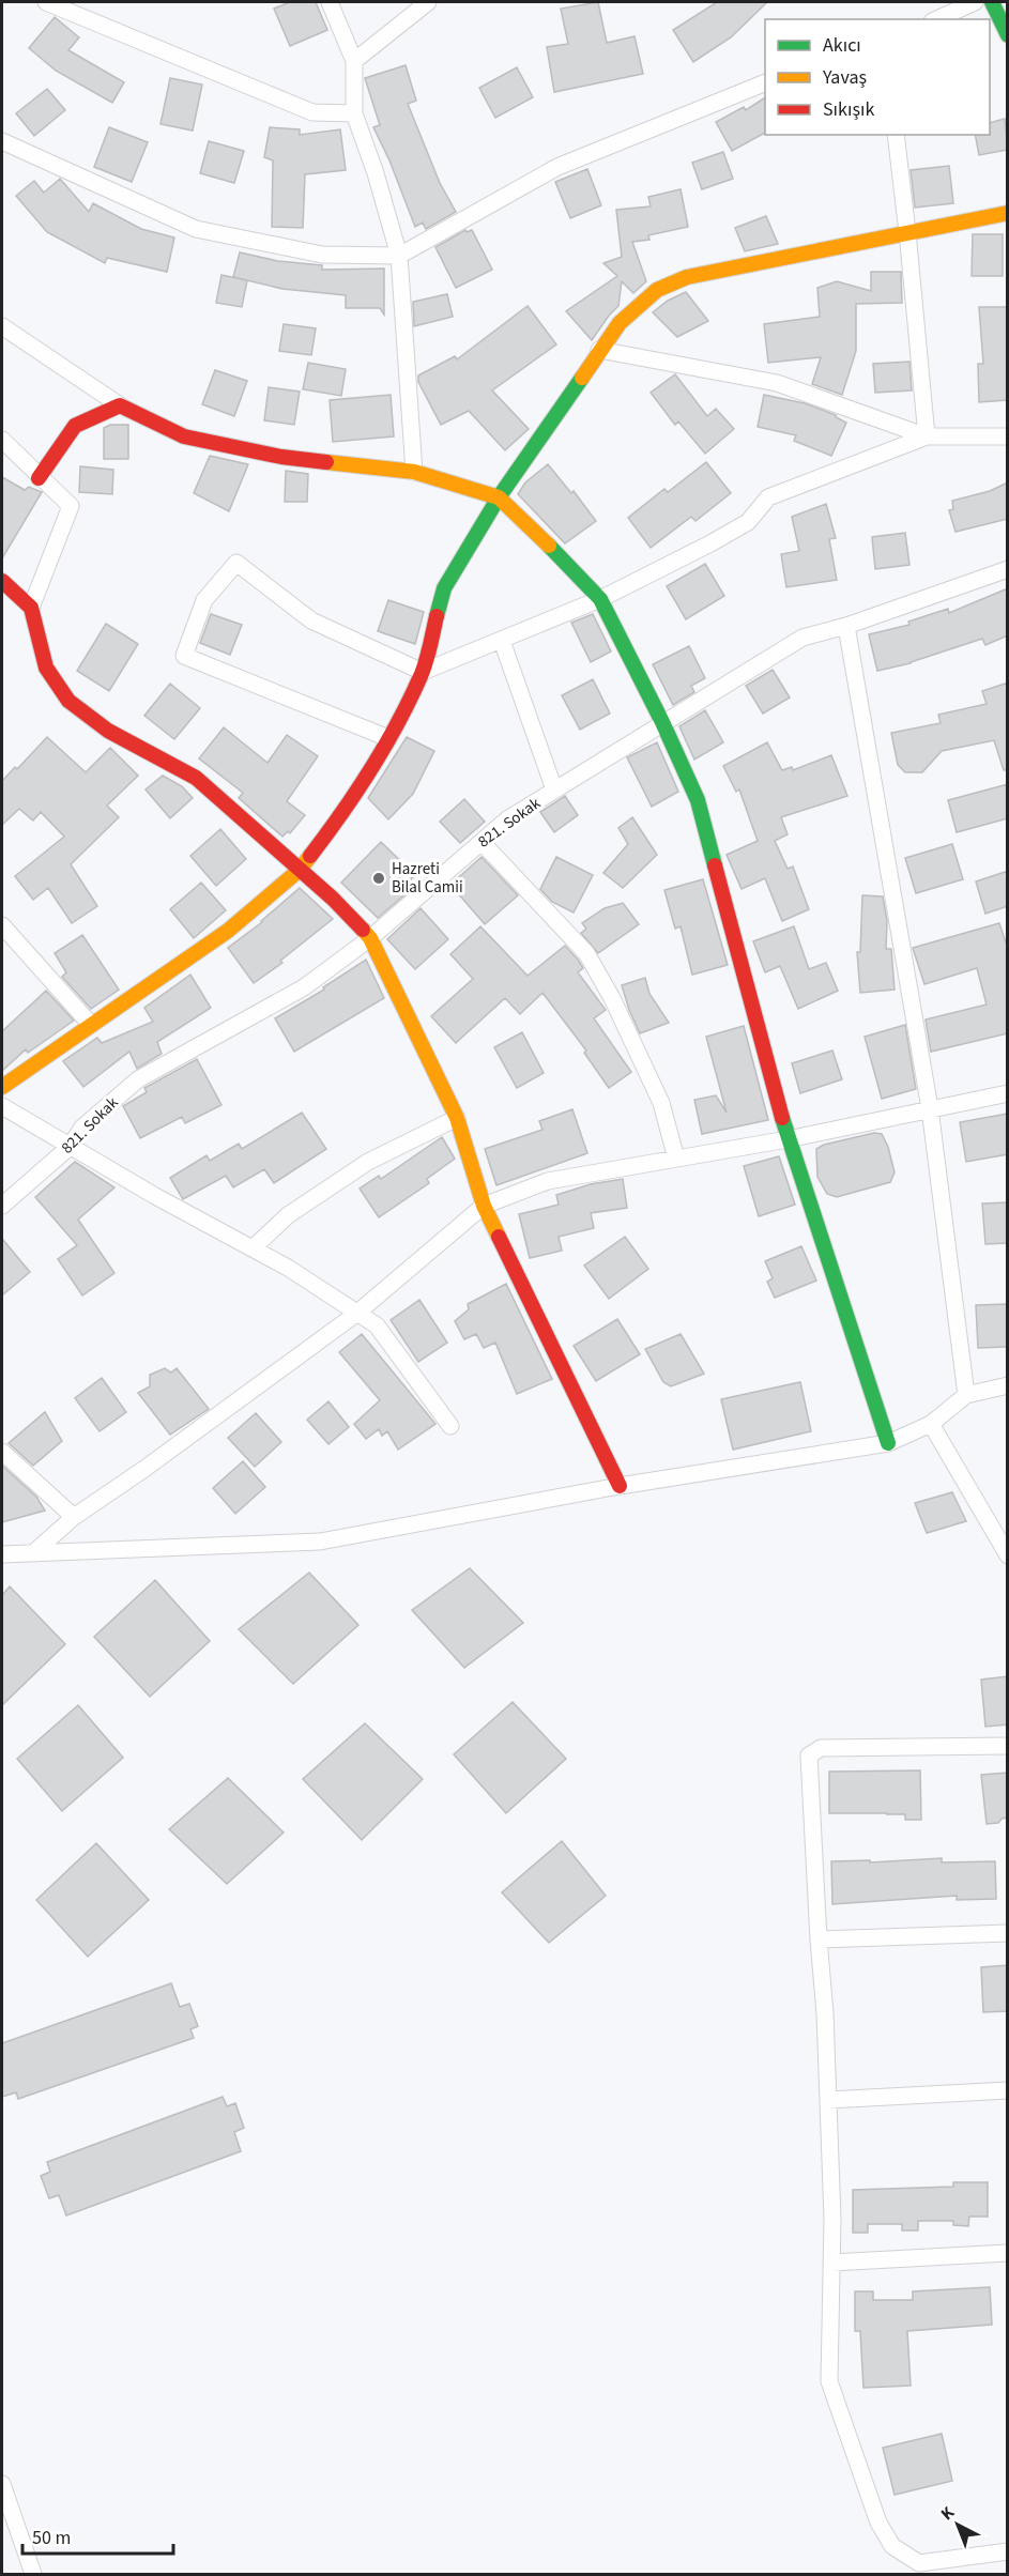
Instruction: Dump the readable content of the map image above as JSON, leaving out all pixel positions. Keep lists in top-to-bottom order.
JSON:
{
  "streets": {
    "street": ["821. Sokak"]
  },
  "places": ["Hazreti Bilal Camii"],
  "legend": ["Akıcı", "Yavaş", "Sıkışık"],
  "scale_bar": "50 m",
  "north": "top left"
}
